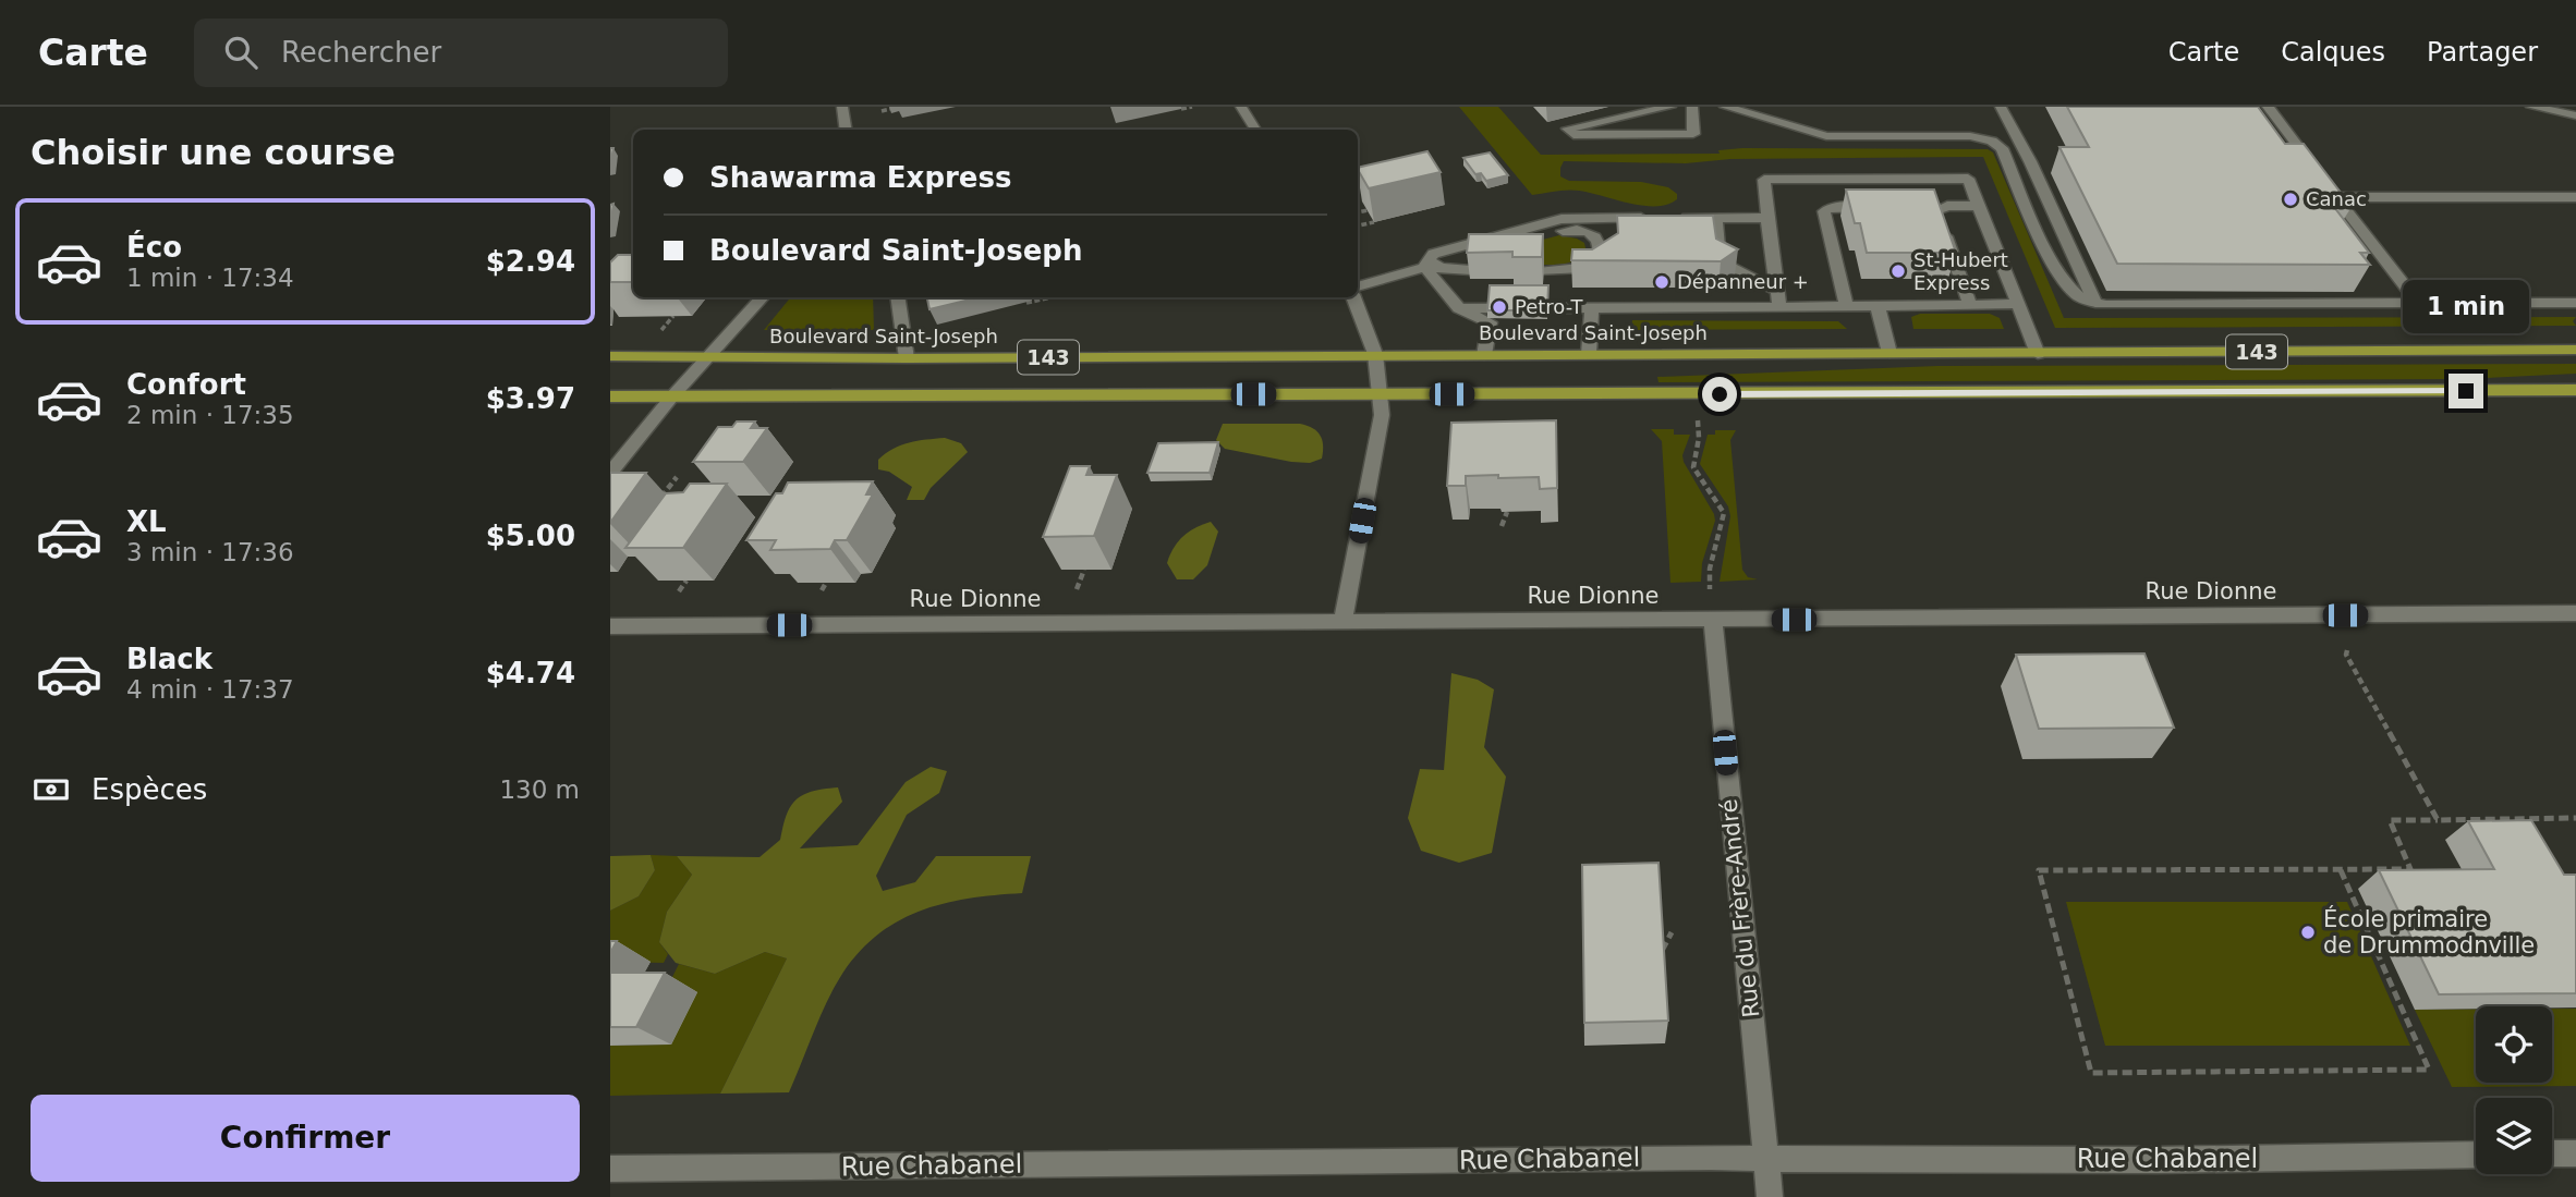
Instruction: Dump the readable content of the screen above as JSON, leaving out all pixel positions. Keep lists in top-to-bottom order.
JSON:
{
  "streets": {
    "main road": ["Boulevard Saint-Joseph", "143"],
    "street": ["Rue Dionne", "Rue du Frère-André", "Rue Chabanel"]
  },
  "crossings": [
    ["Rue Dionne", "Rue du Frère-André"],
    ["Rue du Frère-André", "Rue Chabanel"]
  ],
  "places": [
    "Canac",
    "St-Hubert Express",
    "Dépanneur +",
    "Petro-T",
    "École primaire de Drummodnville"
  ],
  "page": {
    "header": "Carte",
    "search": "Rechercher",
    "nav": ["Carte", "Calques", "Partager"],
    "heading": "Choisir une course",
    "banner": ["Shawarma Express", "Boulevard Saint-Joseph"],
    "list": [
      {
        "name": "Éco",
        "note": "1 min · 17:34",
        "value": "$2.94"
      },
      {
        "name": "Confort",
        "note": "2 min · 17:35",
        "value": "$3.97"
      },
      {
        "name": "XL",
        "note": "3 min · 17:36",
        "value": "$5.00"
      },
      {
        "name": "Black",
        "note": "4 min · 17:37",
        "value": "$4.74"
      }
    ],
    "bubble": "1 min",
    "pay": ["Espèces", "130 m"],
    "buttons": "Confirmer"
  }
}
